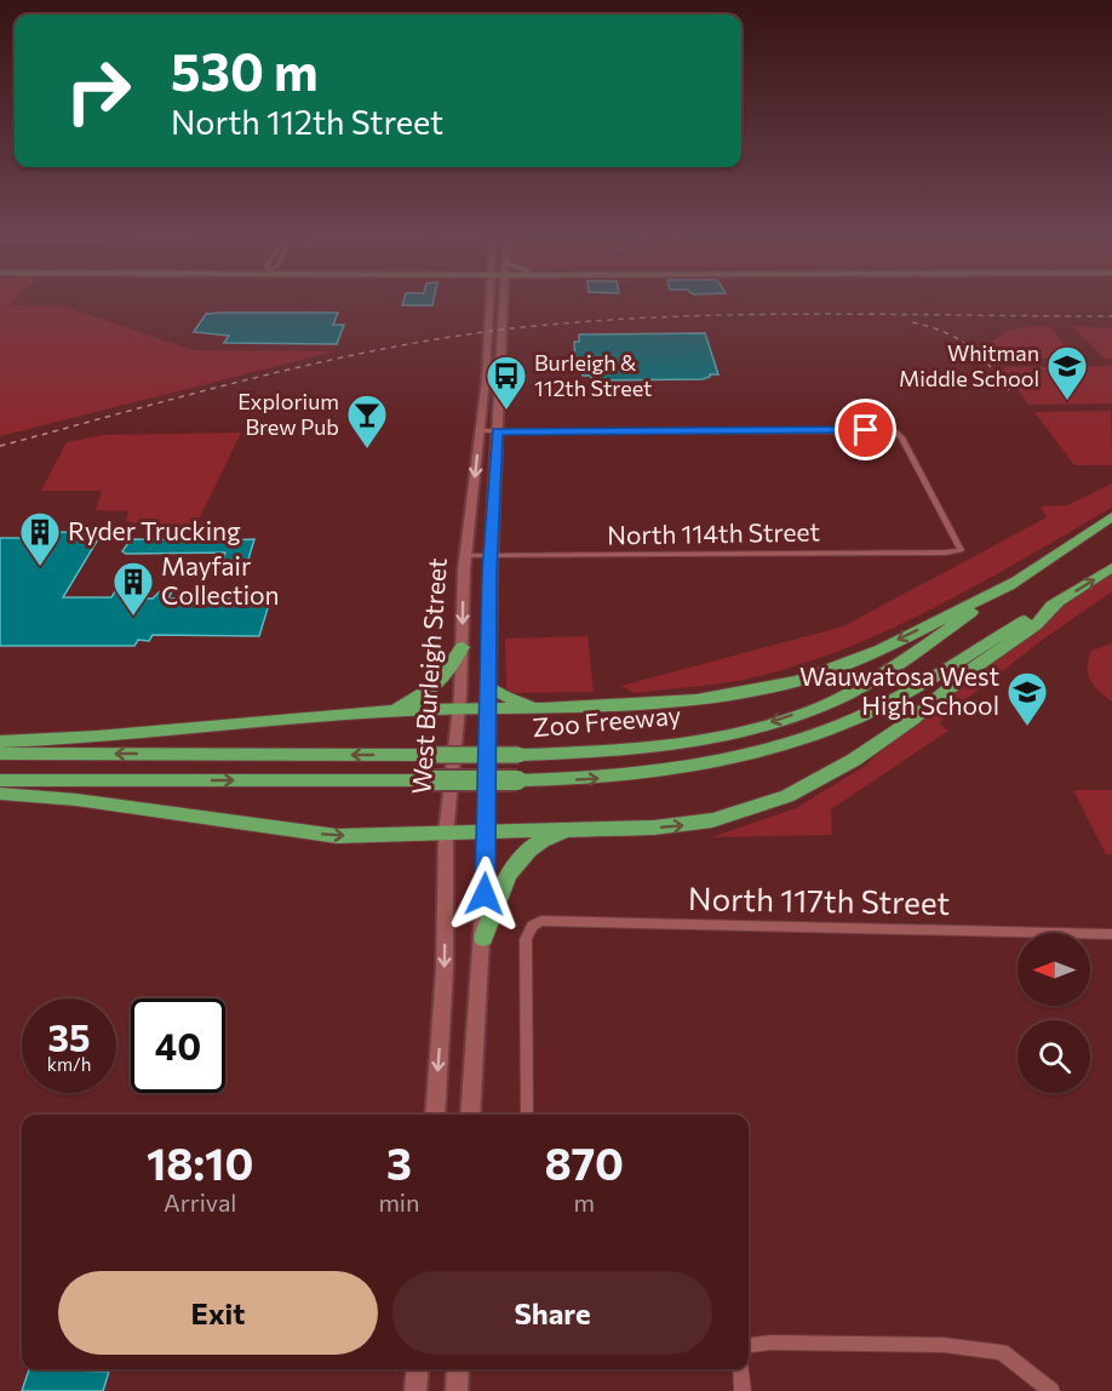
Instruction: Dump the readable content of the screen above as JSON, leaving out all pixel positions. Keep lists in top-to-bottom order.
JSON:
{
  "streets": {
    "highway": ["Zoo Freeway"],
    "main road": ["West Burleigh Street"],
    "street": ["North 114th Street", "North 117th Street"]
  },
  "crossings": [
    ["North 114th Street", "West Burleigh Street"]
  ],
  "places": {
    "school or university": ["Whitman Middle School", "Wauwatosa West High School"],
    "bus stop": ["Burleigh & 112th Street"],
    "bar": ["Explorium Brew Pub"],
    "building": ["Ryder Trucking", "Mayfair Collection"]
  },
  "north": "left",
  "page": {
    "turn": ["530 m", "North 112th Street"],
    "speed": "35 km/h",
    "limit": "40",
    "eta": [
      "18:10",
      "Arrival",
      "3",
      "min",
      "870",
      "m"
    ],
    "buttons": ["Exit", "Share"]
  }
}
